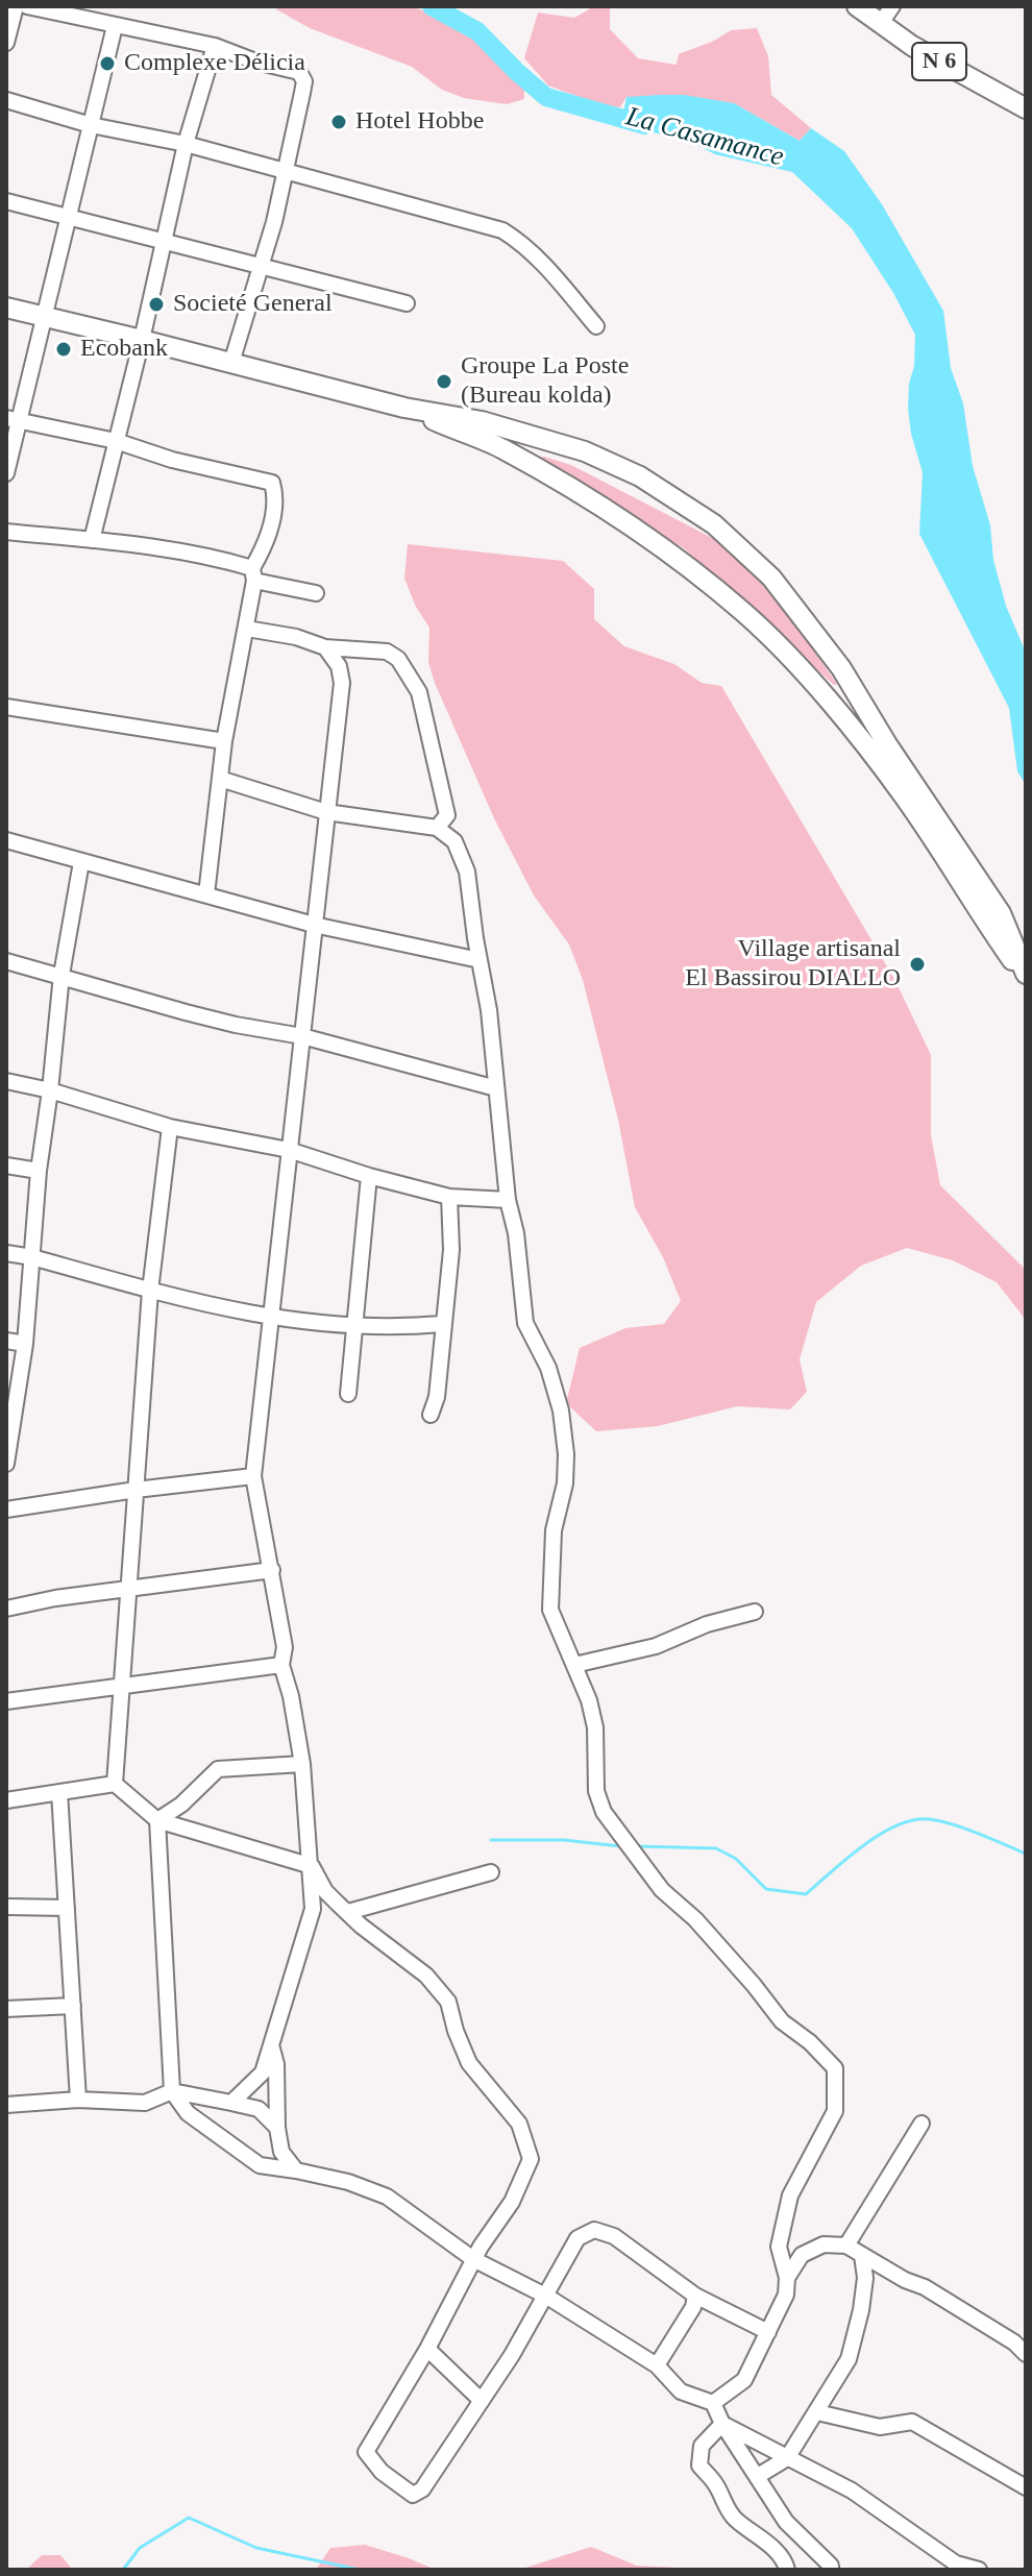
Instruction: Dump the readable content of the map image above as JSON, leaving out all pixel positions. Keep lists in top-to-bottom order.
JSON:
{
  "streets": {
    "main road": ["N 6"]
  },
  "water": ["La Casamance"],
  "places": [
    "Complexe Délicia",
    "Hotel Hobbe",
    "Societé General",
    "Ecobank",
    "Groupe La Poste (Bureau kolda)",
    "Village artisanal El Bassirou DIALLO"
  ]
}
